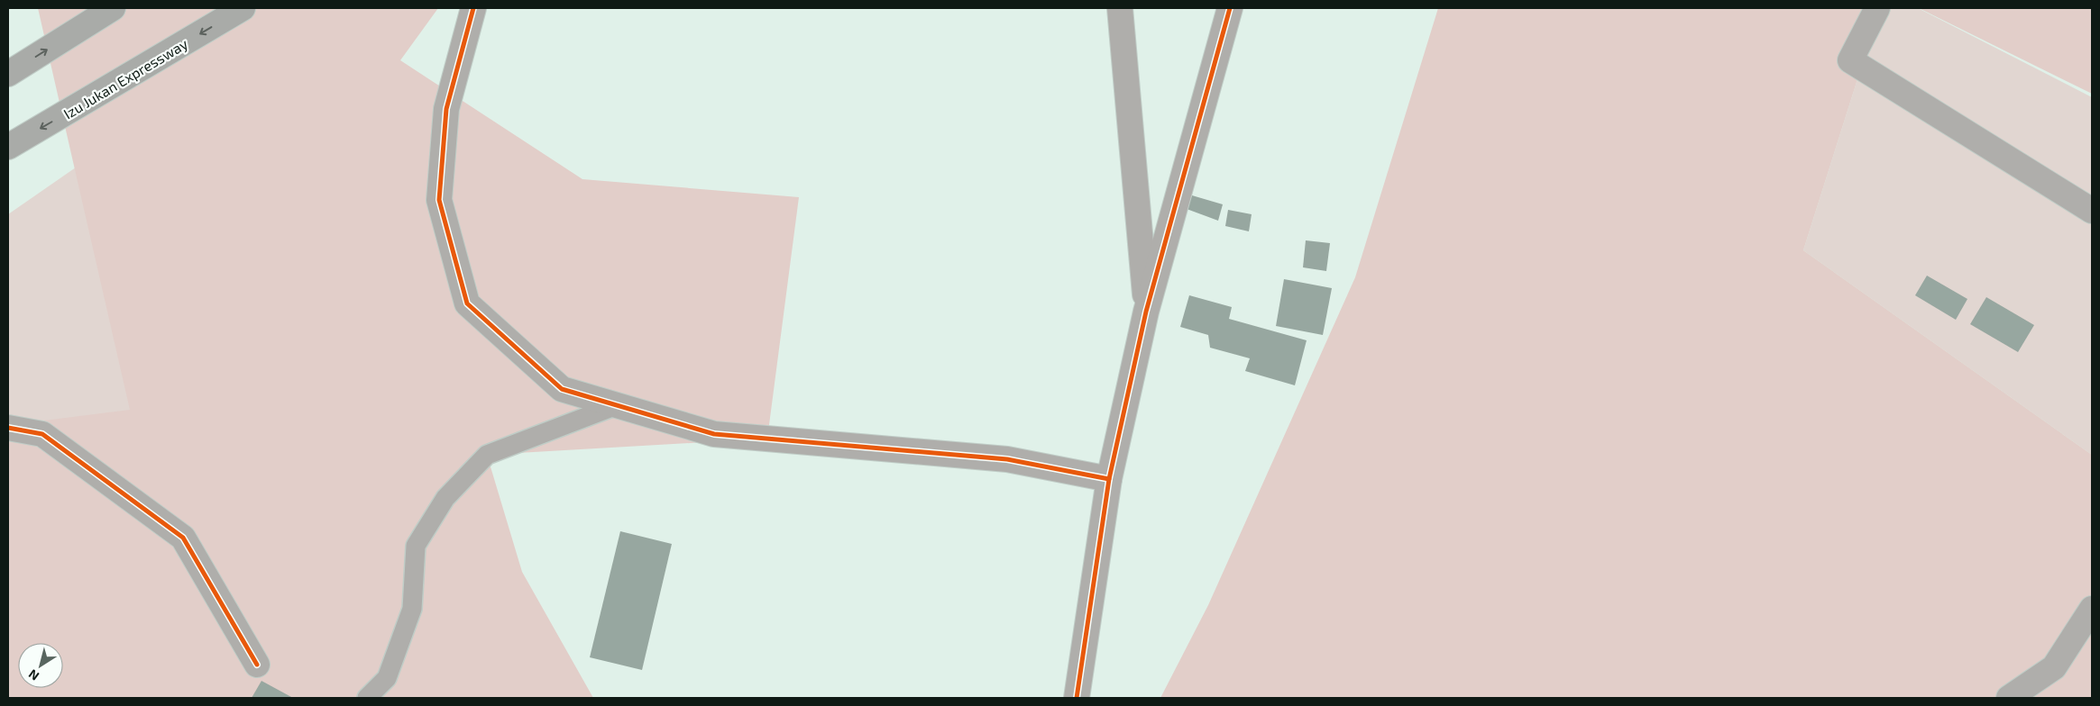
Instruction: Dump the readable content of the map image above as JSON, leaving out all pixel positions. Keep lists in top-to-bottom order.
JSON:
{
  "streets": {
    "highway": ["Izu Jukan Expressway"]
  },
  "north": "bottom left"
}
